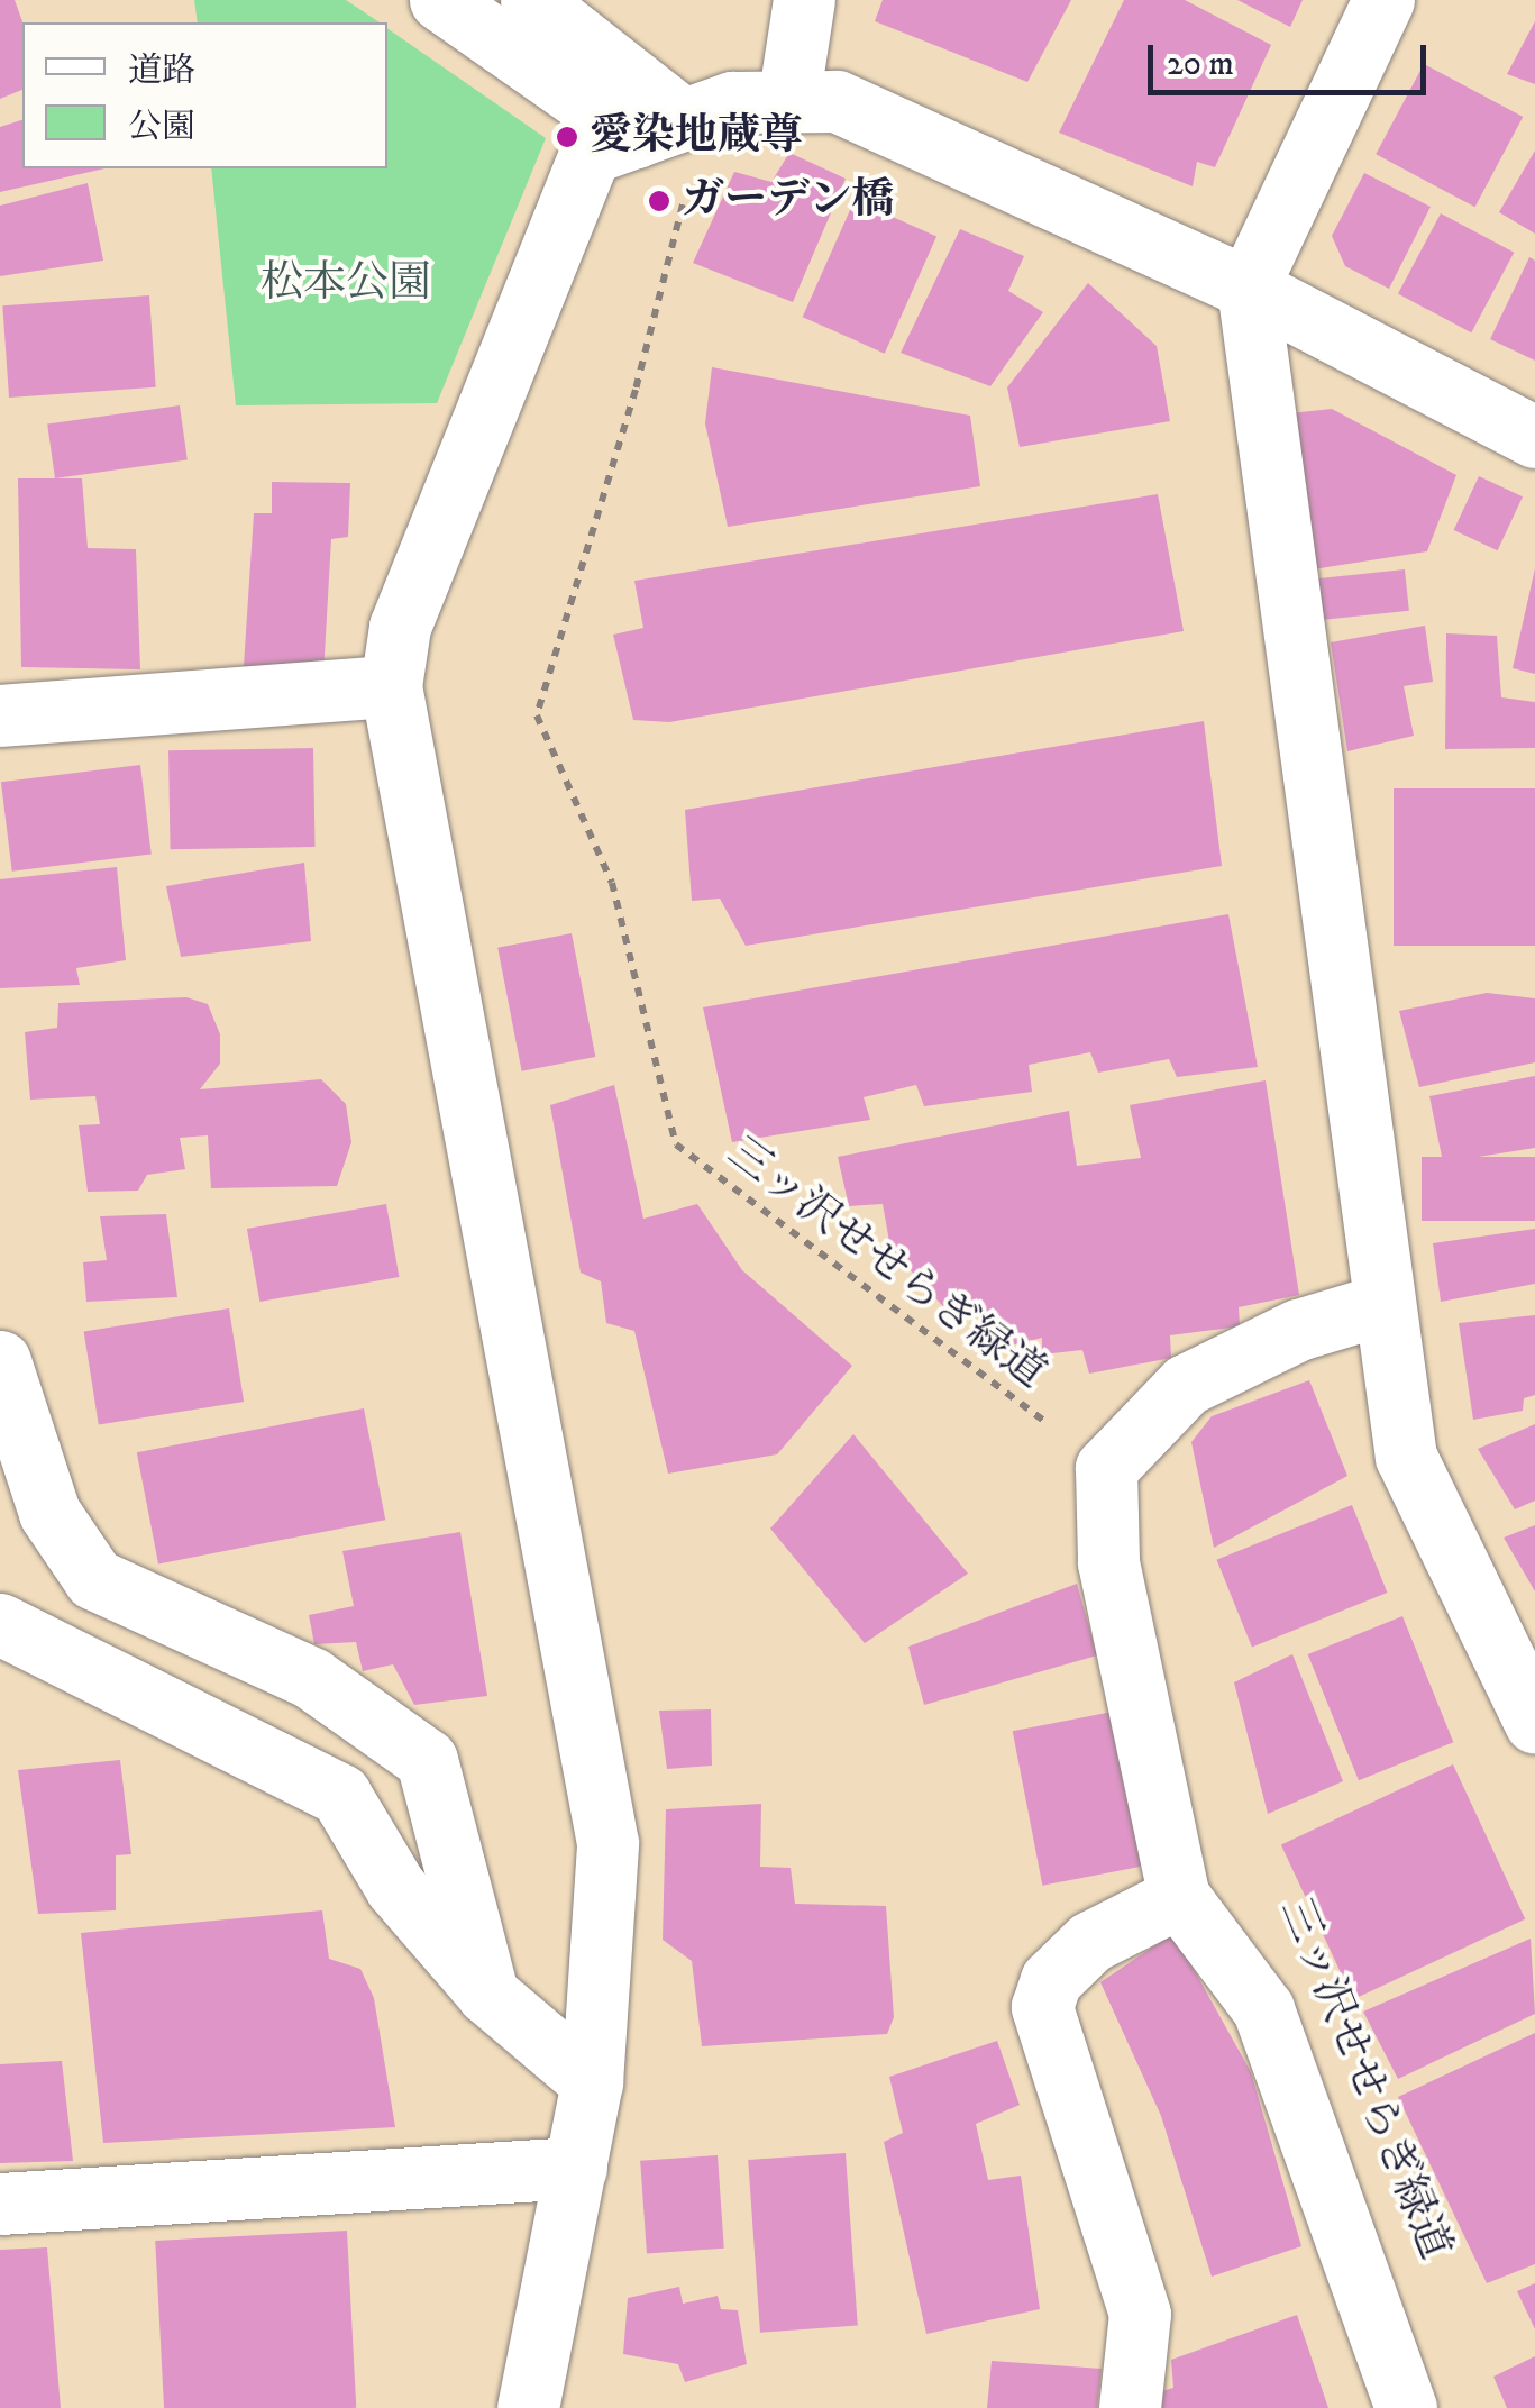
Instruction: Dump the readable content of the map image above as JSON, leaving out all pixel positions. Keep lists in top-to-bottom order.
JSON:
{
  "streets": {
    "path": ["三ッ沢せせらぎ緑道"]
  },
  "parks": ["松本公園"],
  "places": ["愛染地蔵尊", "ガーデン橋"],
  "legend": ["道路", "公園"],
  "scale_bar": "20 m"
}
